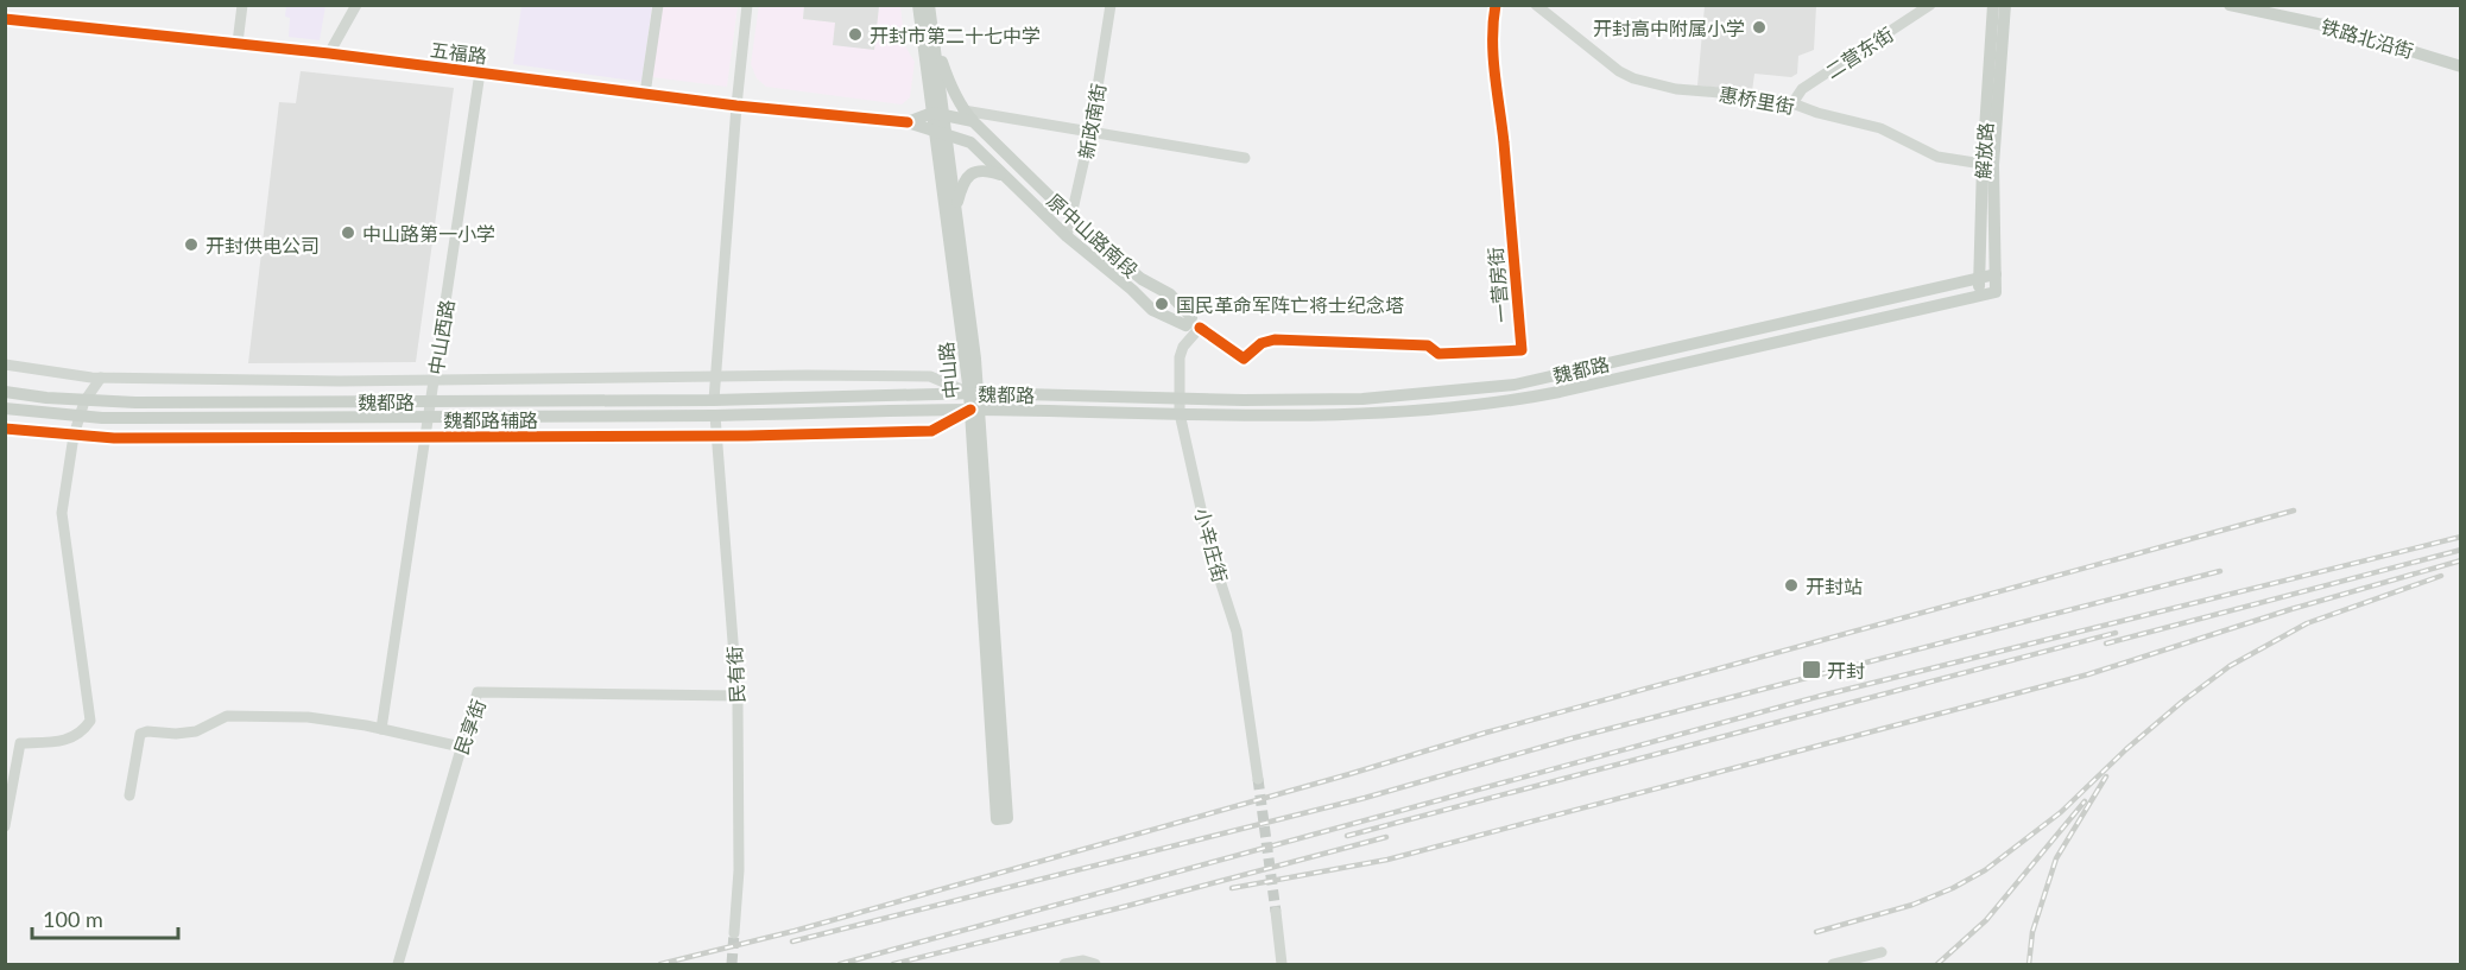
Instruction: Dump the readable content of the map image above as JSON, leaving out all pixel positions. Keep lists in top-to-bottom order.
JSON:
{
  "streets": {
    "main road": [
      "铁路北沿街",
      "解放路",
      "原中山路南段",
      "魏都路",
      "中山路"
    ],
    "street": [
      "五福路",
      "二营东街",
      "惠桥里街",
      "新政南街",
      "一营房街",
      "中山西路",
      "魏都路辅路",
      "小辛庄街",
      "民有街",
      "民享街"
    ]
  },
  "crossings": [
    ["五福路", "原中山路南段"],
    ["五福路", "中山西路"],
    ["二营东街", "惠桥里街"],
    ["惠桥里街", "解放路"],
    ["新政南街", "原中山路南段"],
    ["解放路", "魏都路"],
    ["原中山路南段", "一营房街"],
    ["原中山路南段", "中山路"],
    ["原中山路南段", "小辛庄街"],
    ["一营房街", "小辛庄街"],
    ["中山西路", "魏都路"],
    ["中山西路", "魏都路辅路"],
    ["魏都路", "中山路"],
    ["魏都路", "魏都路辅路"],
    ["魏都路", "小辛庄街"],
    ["魏都路", "民有街"],
    ["中山路", "魏都路辅路"],
    ["魏都路辅路", "民有街"],
    ["民有街", "民享街"]
  ],
  "places": {
    "other": [
      "开封高中附属小学",
      "开封市第二十七中学",
      "中山路第一小学",
      "开封供电公司",
      "国民革命军阵亡将士纪念塔",
      "开封站"
    ],
    "transit": ["开封"]
  },
  "scale_bar": "100 m"
}
